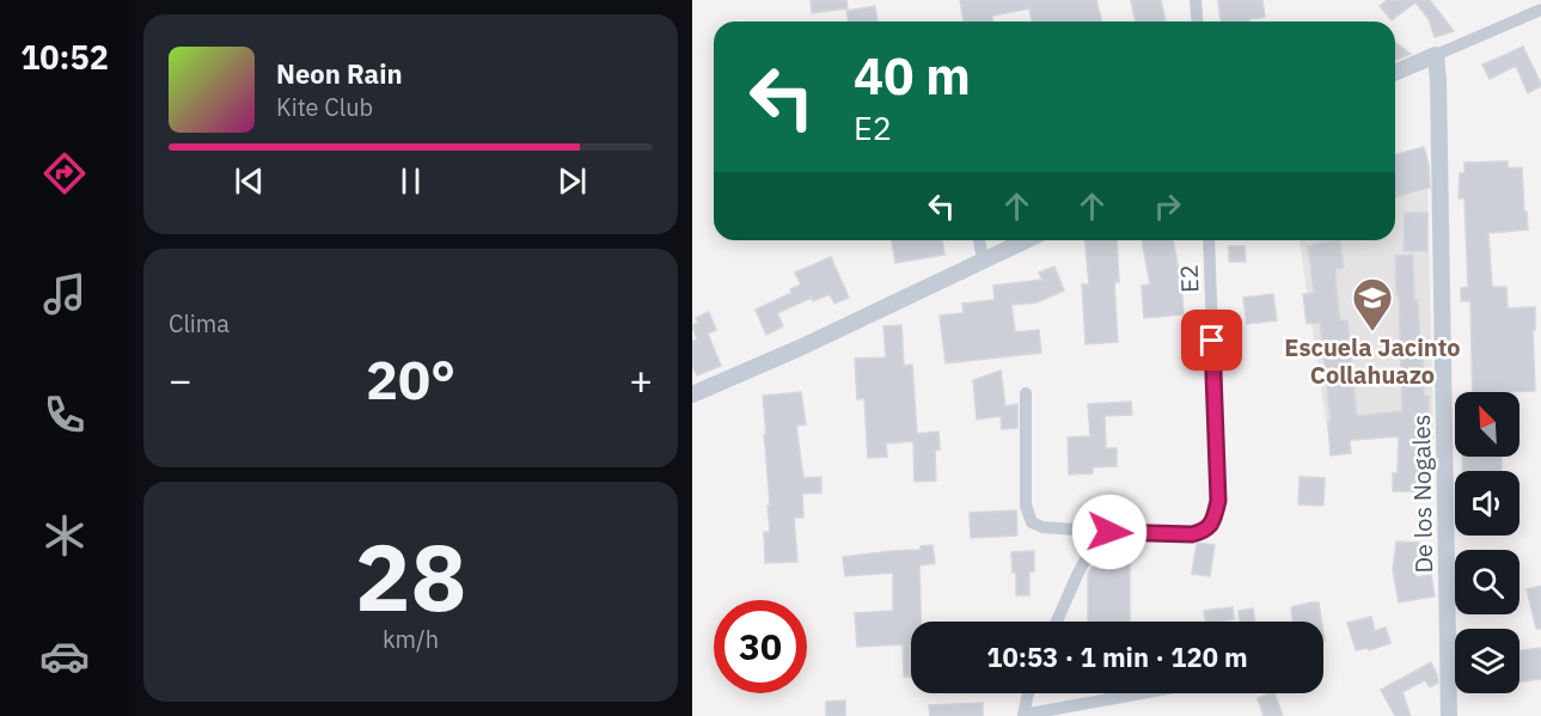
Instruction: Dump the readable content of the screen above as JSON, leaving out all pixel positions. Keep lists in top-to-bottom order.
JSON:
{
  "streets": {
    "street": ["E2", "De los Nogales"]
  },
  "places": {
    "school or university": ["Escuela Jacinto Collahuazo"]
  },
  "north": "top left",
  "page": {
    "tabs": "10:52",
    "turn": ["40 m", "E2"],
    "song": ["Neon Rain", "Kite Club"],
    "tile": [
      "Clima",
      ["28", "km/h"]
    ],
    "heat": ["−", "20°", "+"],
    "limit": "30",
    "trip": "10:53 · 1 min · 120 m"
  }
}
